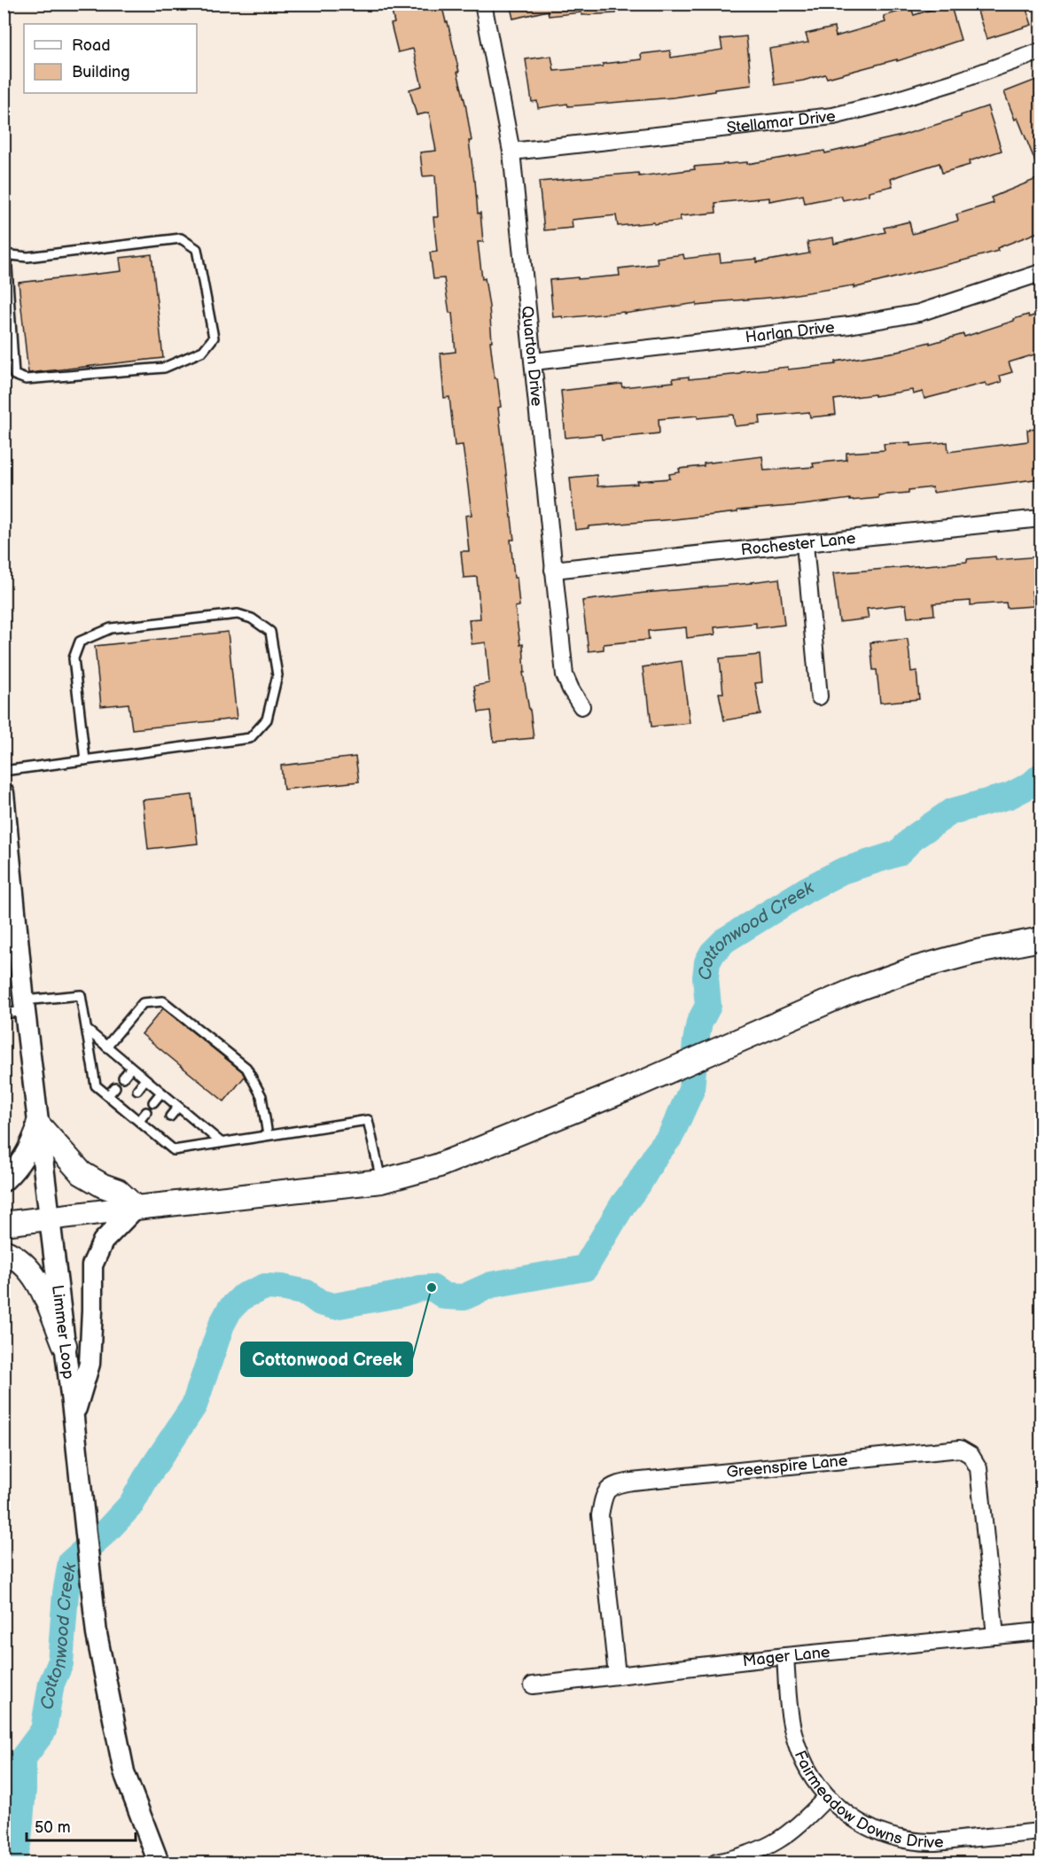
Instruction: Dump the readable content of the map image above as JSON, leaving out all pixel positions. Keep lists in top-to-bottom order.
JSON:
{
  "streets": {
    "street": [
      "Stellamar Drive",
      "Harlan Drive",
      "Quarton Drive",
      "Rochester Lane",
      "Limmer Loop",
      "Greenspire Lane",
      "Mager Lane",
      "Fairmeadow Downs Drive"
    ]
  },
  "crossings": [
    ["Stellamar Drive", "Quarton Drive"],
    ["Harlan Drive", "Quarton Drive"],
    ["Quarton Drive", "Rochester Lane"],
    ["Greenspire Lane", "Mager Lane"],
    ["Mager Lane", "Fairmeadow Downs Drive"]
  ],
  "water": ["Cottonwood Creek"],
  "places": ["Cottonwood Creek"],
  "legend": ["Road", "Building"],
  "scale_bar": "50 m"
}
